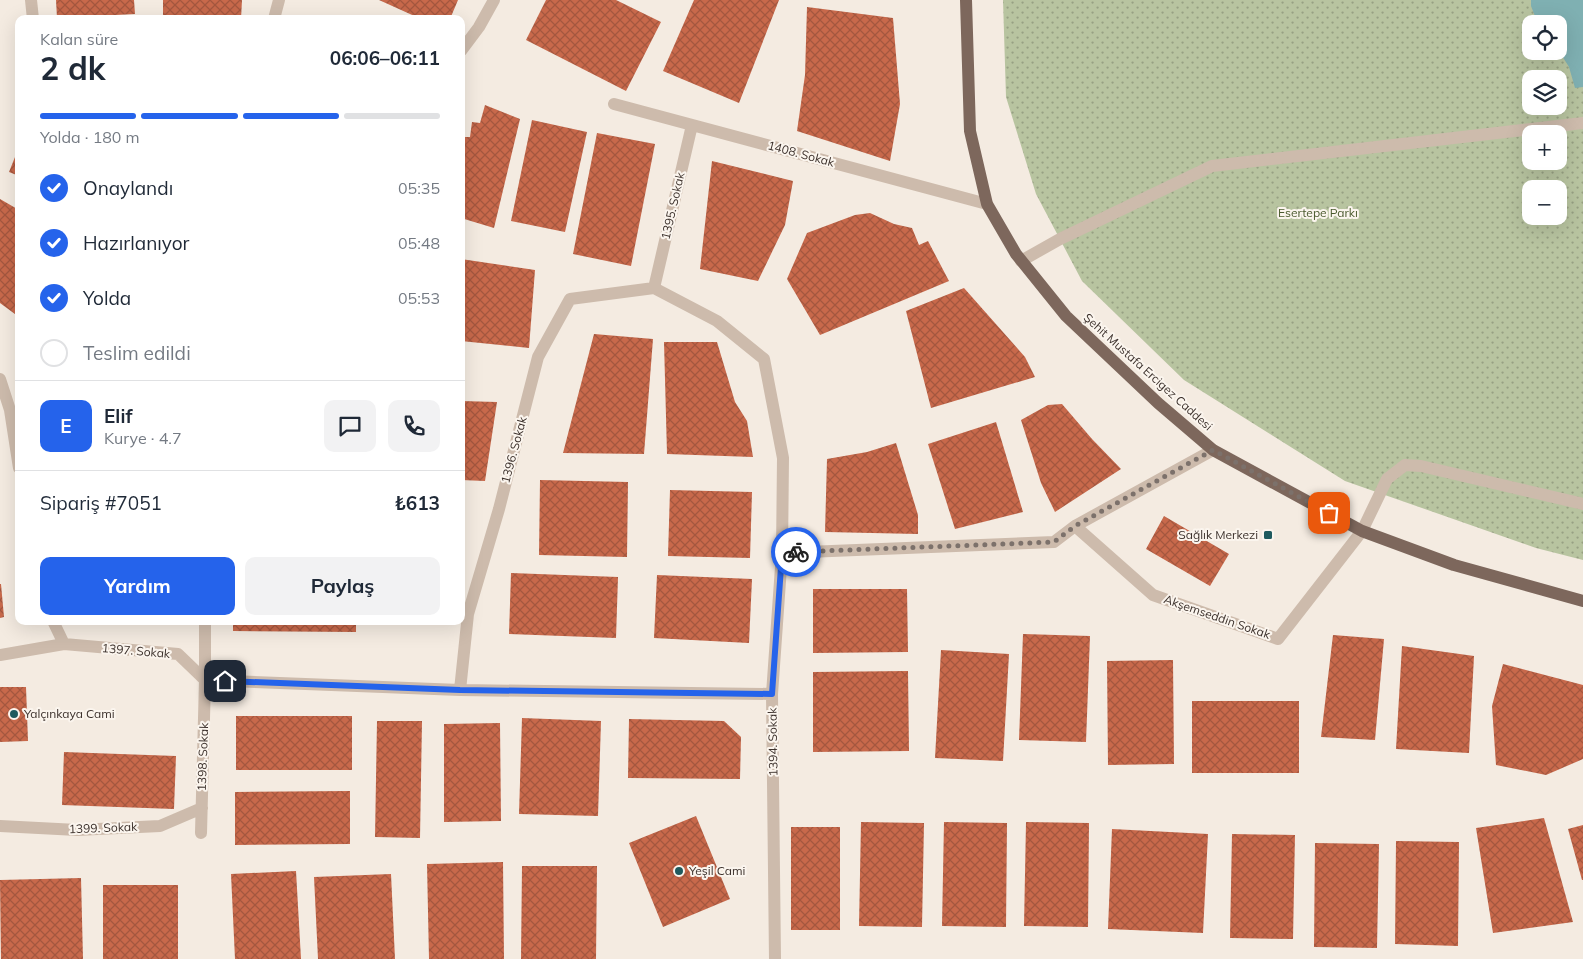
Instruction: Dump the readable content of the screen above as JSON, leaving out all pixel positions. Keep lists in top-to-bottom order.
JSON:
{
  "streets": {
    "main road": ["Şehit Mustafa Ercigez Caddesi"],
    "street": [
      "1408. Sokak",
      "1395. Sokak",
      "1396. Sokak",
      "Akşemseddin Sokak",
      "1397. Sokak",
      "1394. Sokak",
      "1398. Sokak",
      "1399. Sokak"
    ]
  },
  "crossings": [
    ["1408. Sokak", "1395. Sokak"],
    ["1408. Sokak", "Şehit Mustafa Ercigez Caddesi"],
    ["1395. Sokak", "1396. Sokak"],
    ["1395. Sokak", "1394. Sokak"],
    ["Şehit Mustafa Ercigez Caddesi", "Akşemseddin Sokak"],
    ["1396. Sokak", "1394. Sokak"],
    ["1397. Sokak", "1398. Sokak"],
    ["1398. Sokak", "1399. Sokak"]
  ],
  "parks": ["Esertepe Parkı"],
  "places": {
    "transit": ["Sağlık Merkezi"],
    "other": ["Yalçınkaya Cami", "Yeşil Cami"]
  },
  "page": {
    "map_buttons": ["+", "−"],
    "heading": ["2 dk", "Kalan süre", "06:06–06:11"],
    "panel": [
      "Elif",
      "Kurye · 4.7",
      "Sipariş #7051",
      "₺613"
    ],
    "bar": "Yolda · 180 m",
    "list": [
      ["Onaylandı", "05:35"],
      ["Hazırlanıyor", "05:48"],
      ["Yolda", "05:53"],
      "Teslim edildi"
    ],
    "round": "E",
    "buttons": ["Yardım", "Paylaş"]
  }
}
